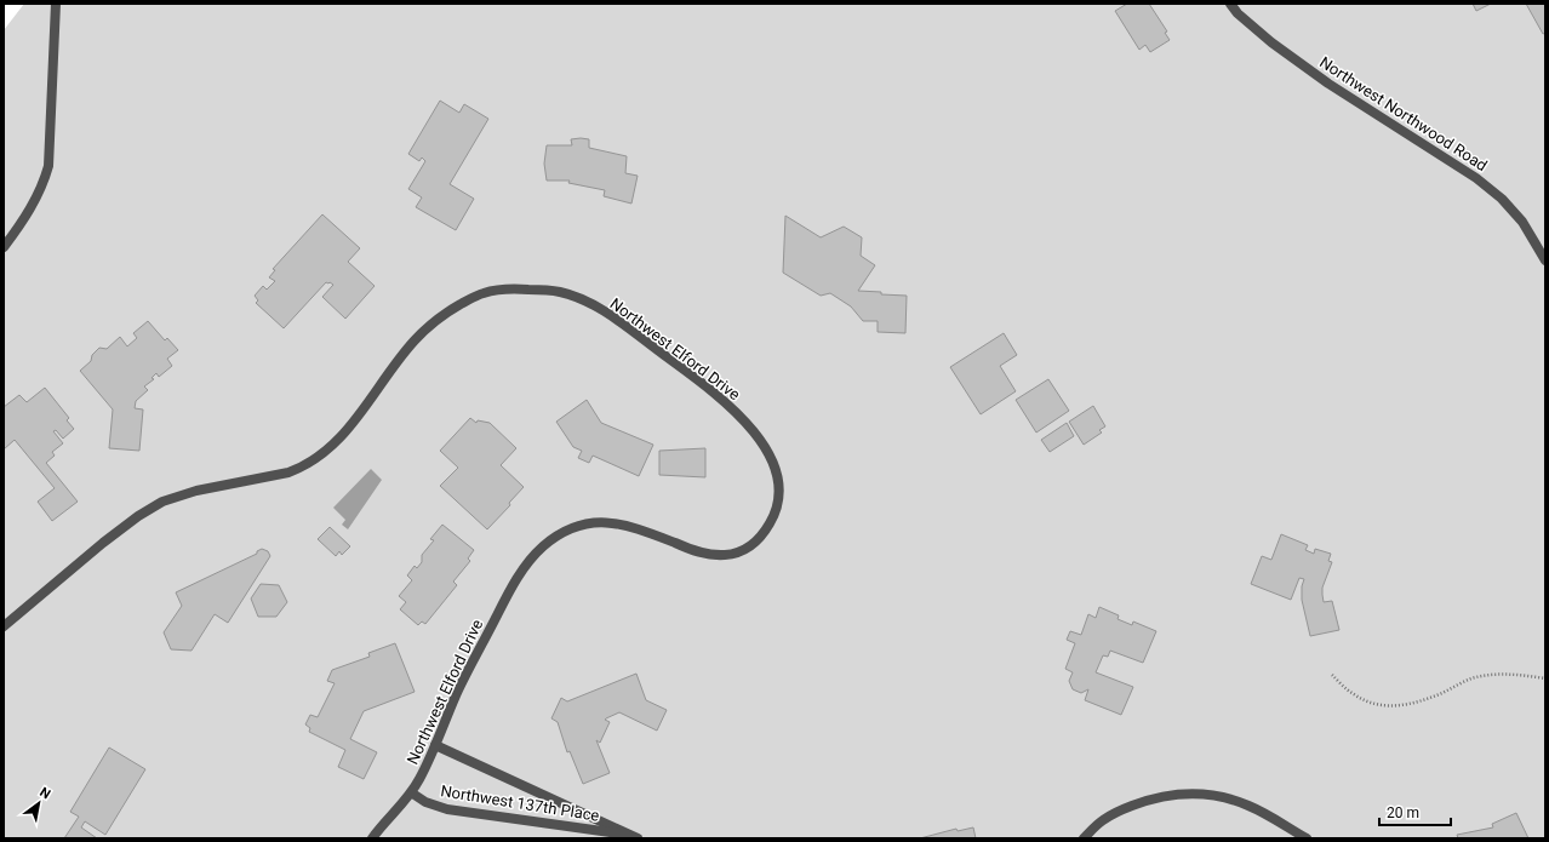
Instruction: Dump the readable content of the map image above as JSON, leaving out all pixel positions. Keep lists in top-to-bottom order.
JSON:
{
  "streets": {
    "street": ["Northwest Northwood Road", "Northwest Elford Drive", "Northwest 137th Place"]
  },
  "crossings": [
    ["Northwest Elford Drive", "Northwest 137th Place"]
  ],
  "scale_bar": "20 m",
  "north": "top right"
}
